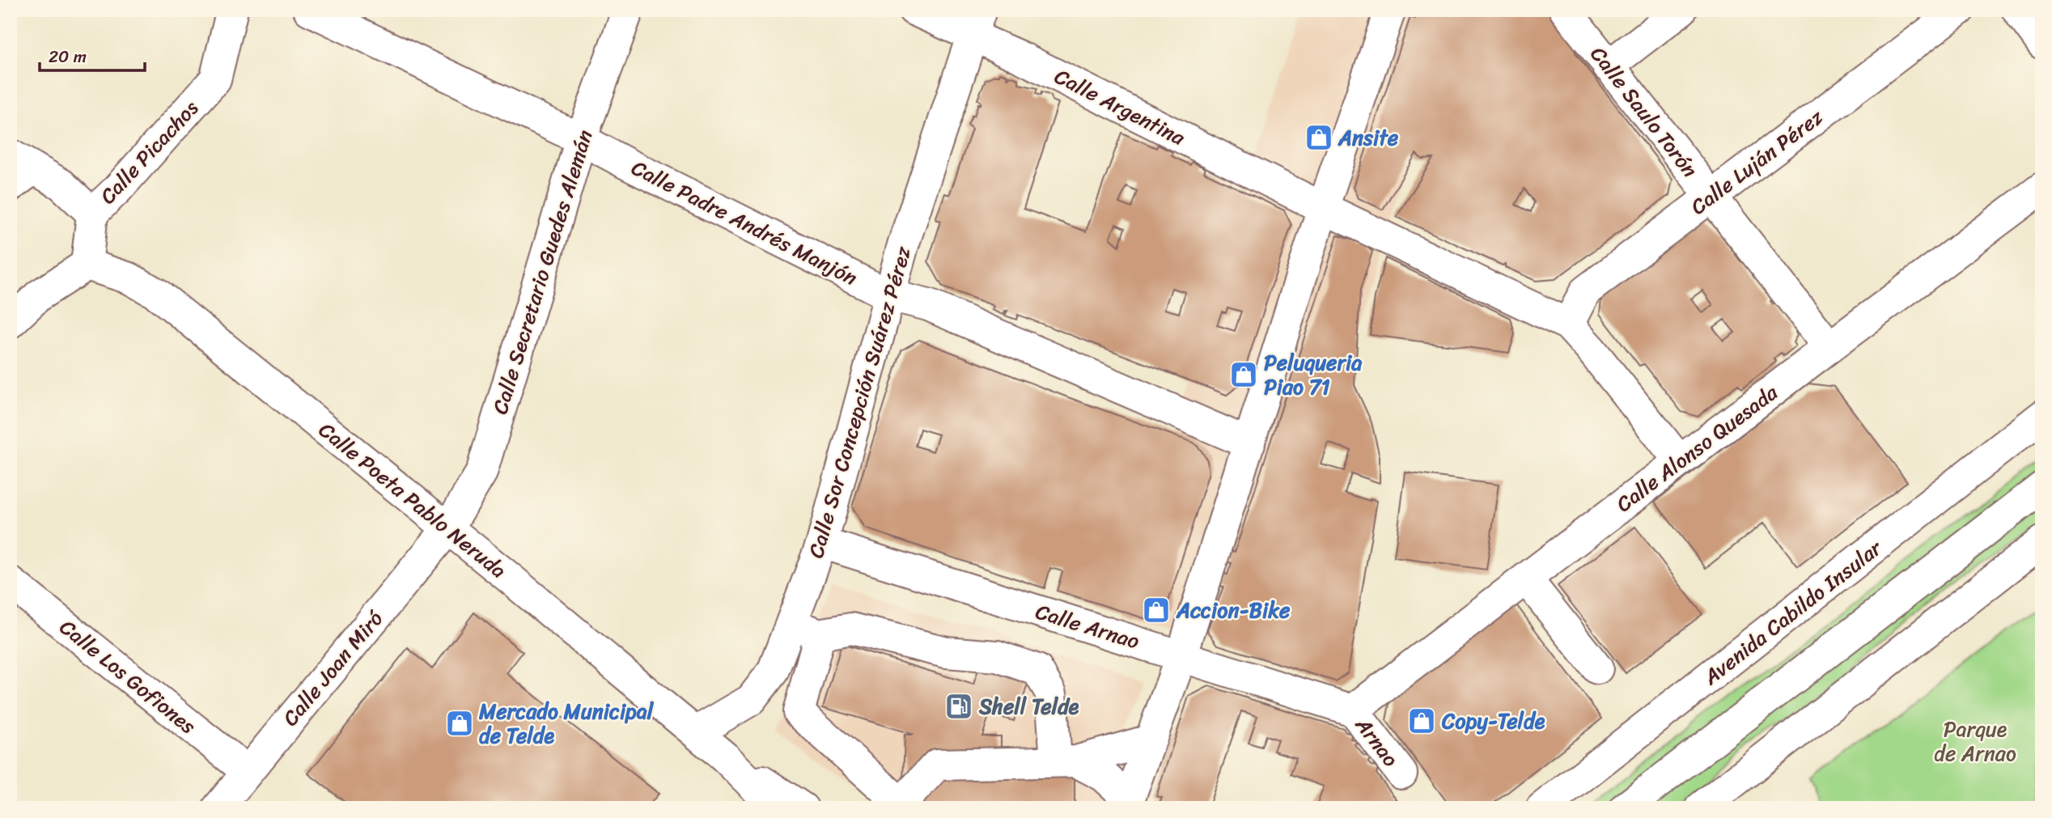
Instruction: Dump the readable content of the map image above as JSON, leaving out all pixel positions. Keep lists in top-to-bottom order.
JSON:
{
  "streets": {
    "street": [
      "Calle Argentina",
      "Calle Saulo Torón",
      "Calle Picachos",
      "Calle Luján Pérez",
      "Calle Padre Andrés Manjón",
      "Calle Secretario Guedes Alemán",
      "Calle Sor Concepción Suárez Pérez",
      "Calle Alonso Quesada",
      "Calle Poeta Pablo Neruda",
      "Avenida Cabildo Insular",
      "Calle Arnao",
      "Calle Joan Miró",
      "Calle Los Gofiones",
      "Arnao"
    ]
  },
  "crossings": [
    ["Calle Argentina", "Calle Luján Pérez"],
    ["Calle Argentina", "Calle Sor Concepción Suárez Pérez"],
    ["Calle Saulo Torón", "Calle Luján Pérez"],
    ["Calle Saulo Torón", "Calle Alonso Quesada"],
    ["Calle Picachos", "Calle Poeta Pablo Neruda"],
    ["Calle Padre Andrés Manjón", "Calle Secretario Guedes Alemán"],
    ["Calle Padre Andrés Manjón", "Calle Sor Concepción Suárez Pérez"],
    ["Calle Secretario Guedes Alemán", "Calle Poeta Pablo Neruda"],
    ["Calle Secretario Guedes Alemán", "Calle Joan Miró"],
    ["Calle Sor Concepción Suárez Pérez", "Calle Poeta Pablo Neruda"],
    ["Calle Sor Concepción Suárez Pérez", "Calle Arnao"],
    ["Calle Alonso Quesada", "Calle Arnao"],
    ["Calle Alonso Quesada", "Arnao"],
    ["Calle Poeta Pablo Neruda", "Calle Joan Miró"],
    ["Calle Arnao", "Arnao"],
    ["Calle Joan Miró", "Calle Los Gofiones"]
  ],
  "parks": ["Parque de Arnao"],
  "places": {
    "shop": [
      "Ansite",
      "Peluqueria Piao 71",
      "Accion-Bike",
      "Copy-Telde",
      "Mercado Municipal de Telde"
    ],
    "fuel station": ["Shell Telde"]
  },
  "scale_bar": "20 m"
}
